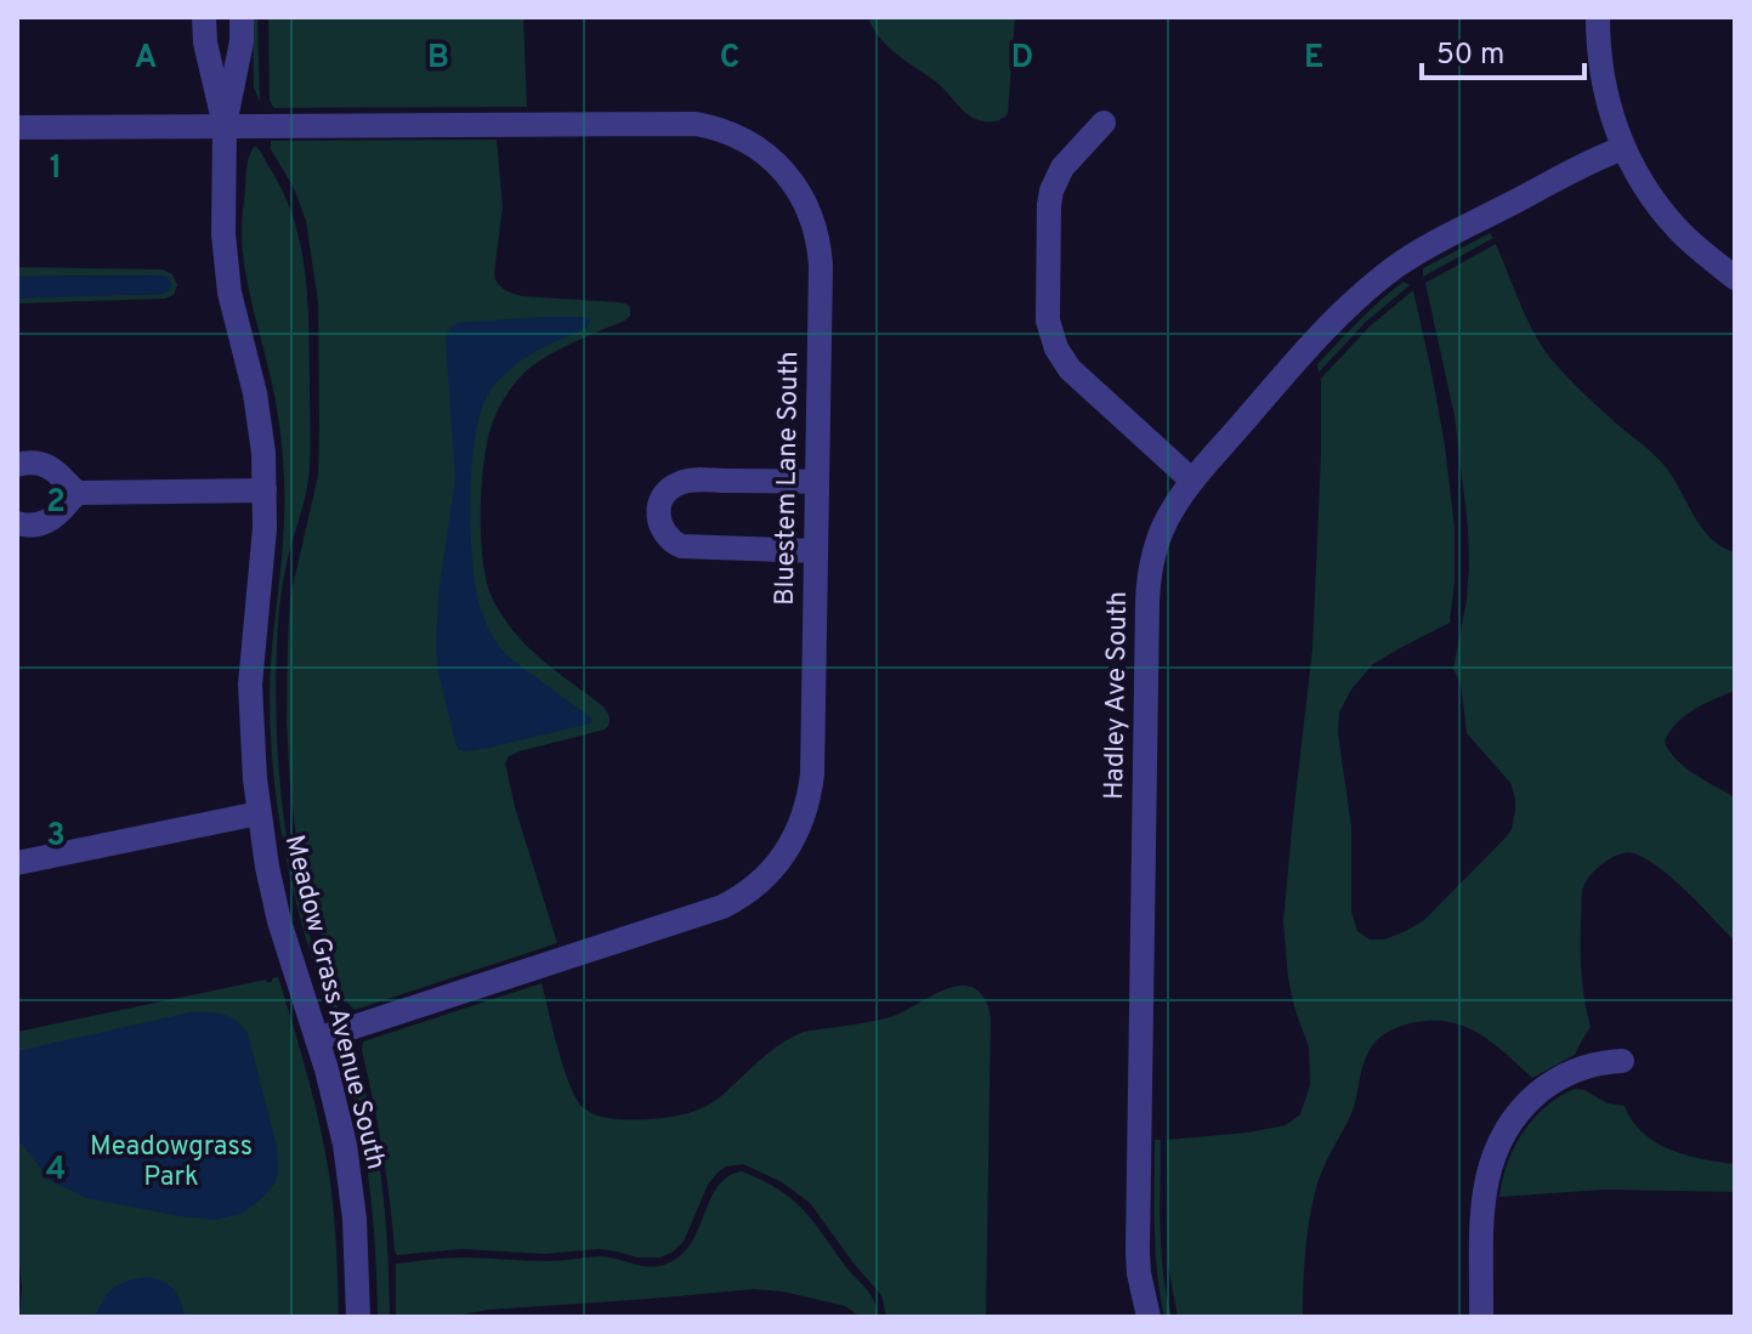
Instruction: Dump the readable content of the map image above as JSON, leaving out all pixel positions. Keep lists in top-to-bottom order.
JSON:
{
  "streets": {
    "street": ["Bluestem Lane South", "Hadley Ave South", "Meadow Grass Avenue South"]
  },
  "crossings": [
    ["Bluestem Lane South", "Meadow Grass Avenue South"]
  ],
  "parks": ["Meadowgrass Park"],
  "scale_bar": "50 m",
  "grid": {
    "columns": [
      "A",
      "B",
      "C",
      "D",
      "E"
    ],
    "rows": [
      "1",
      "2",
      "3",
      "4"
    ]
  }
}
